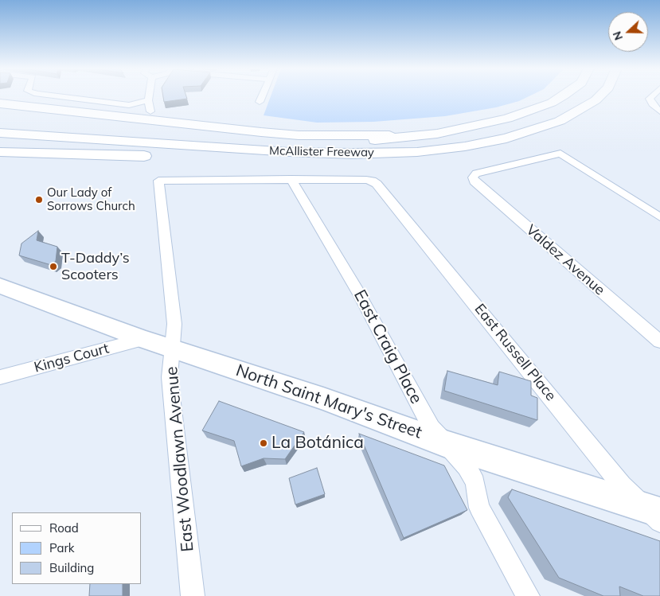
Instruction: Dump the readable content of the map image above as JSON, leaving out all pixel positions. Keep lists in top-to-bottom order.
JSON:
{
  "streets": {
    "highway": ["McAllister Freeway"],
    "main road": ["North Saint Mary's Street"],
    "street": [
      "Valdez Avenue",
      "East Craig Place",
      "East Russell Place",
      "Kings Court",
      "East Woodlawn Avenue"
    ]
  },
  "crossings": [
    ["East Craig Place", "East Russell Place"],
    ["East Craig Place", "North Saint Mary's Street"],
    ["East Craig Place", "East Woodlawn Avenue"],
    ["East Russell Place", "North Saint Mary's Street"],
    ["East Russell Place", "East Woodlawn Avenue"],
    ["Kings Court", "North Saint Mary's Street"],
    ["North Saint Mary's Street", "East Woodlawn Avenue"]
  ],
  "places": ["Our Lady of Sorrows Church", "T-Daddy’s Scooters", "La Botánica"],
  "legend": ["Road", "Park", "Building"],
  "north": "left"
}
